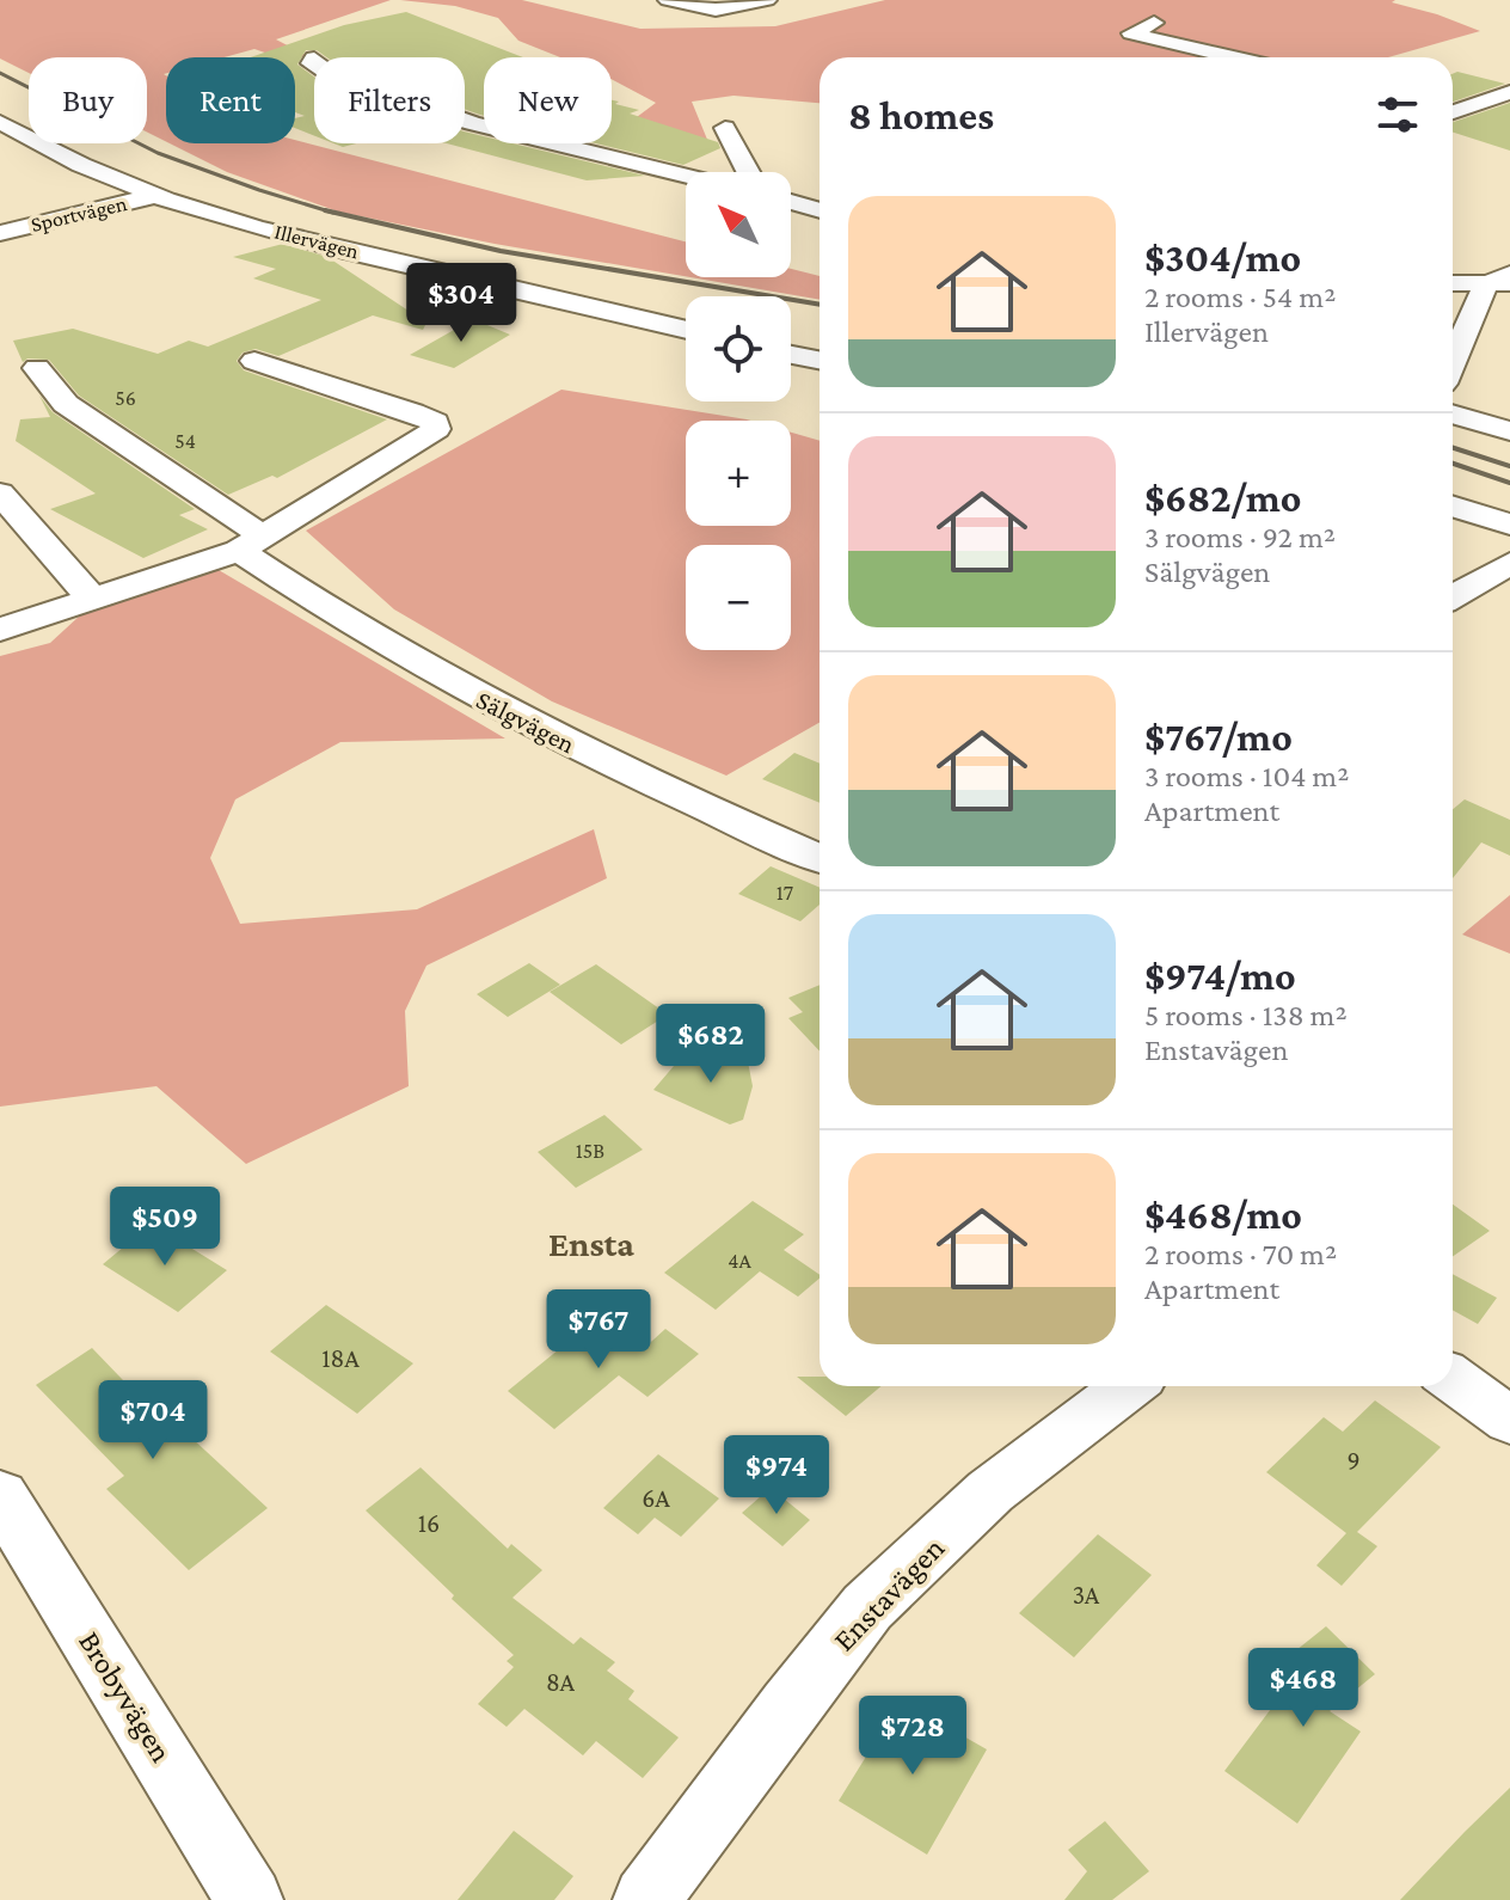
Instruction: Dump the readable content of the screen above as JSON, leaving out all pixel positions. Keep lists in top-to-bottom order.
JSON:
{
  "streets": {
    "street": [
      "Sportvägen",
      "Illervägen",
      "Sälgvägen",
      "Enstavägen",
      "Brobyvägen"
    ]
  },
  "crossings": [
    ["Sportvägen", "Illervägen"]
  ],
  "districts": ["Ensta"],
  "house_numbers": [
    "56",
    "54",
    "17",
    "15B",
    "4A",
    "18A",
    "9",
    "6A",
    "16",
    "3A",
    "8A"
  ],
  "north": "top left",
  "page": {
    "chip": [
      "Buy",
      "Rent",
      "Filters",
      "New"
    ],
    "heading": "8 homes",
    "map_buttons": ["+", "−"],
    "list": [
      {
        "name": "$304/mo",
        "note": "2 rooms · 54 m² · Illervägen"
      },
      {
        "name": "$682/mo",
        "note": "3 rooms · 92 m² · Sälgvägen"
      },
      {
        "name": "$767/mo",
        "note": "3 rooms · 104 m² · Apartment"
      },
      {
        "name": "$974/mo",
        "note": "5 rooms · 138 m² · Enstavägen"
      },
      {
        "name": "$468/mo",
        "note": "2 rooms · 70 m² · Apartment"
      }
    ],
    "price": [
      "$304",
      "$682",
      "$509",
      "$767",
      "$704",
      "$974",
      "$468",
      "$728"
    ]
  }
}
